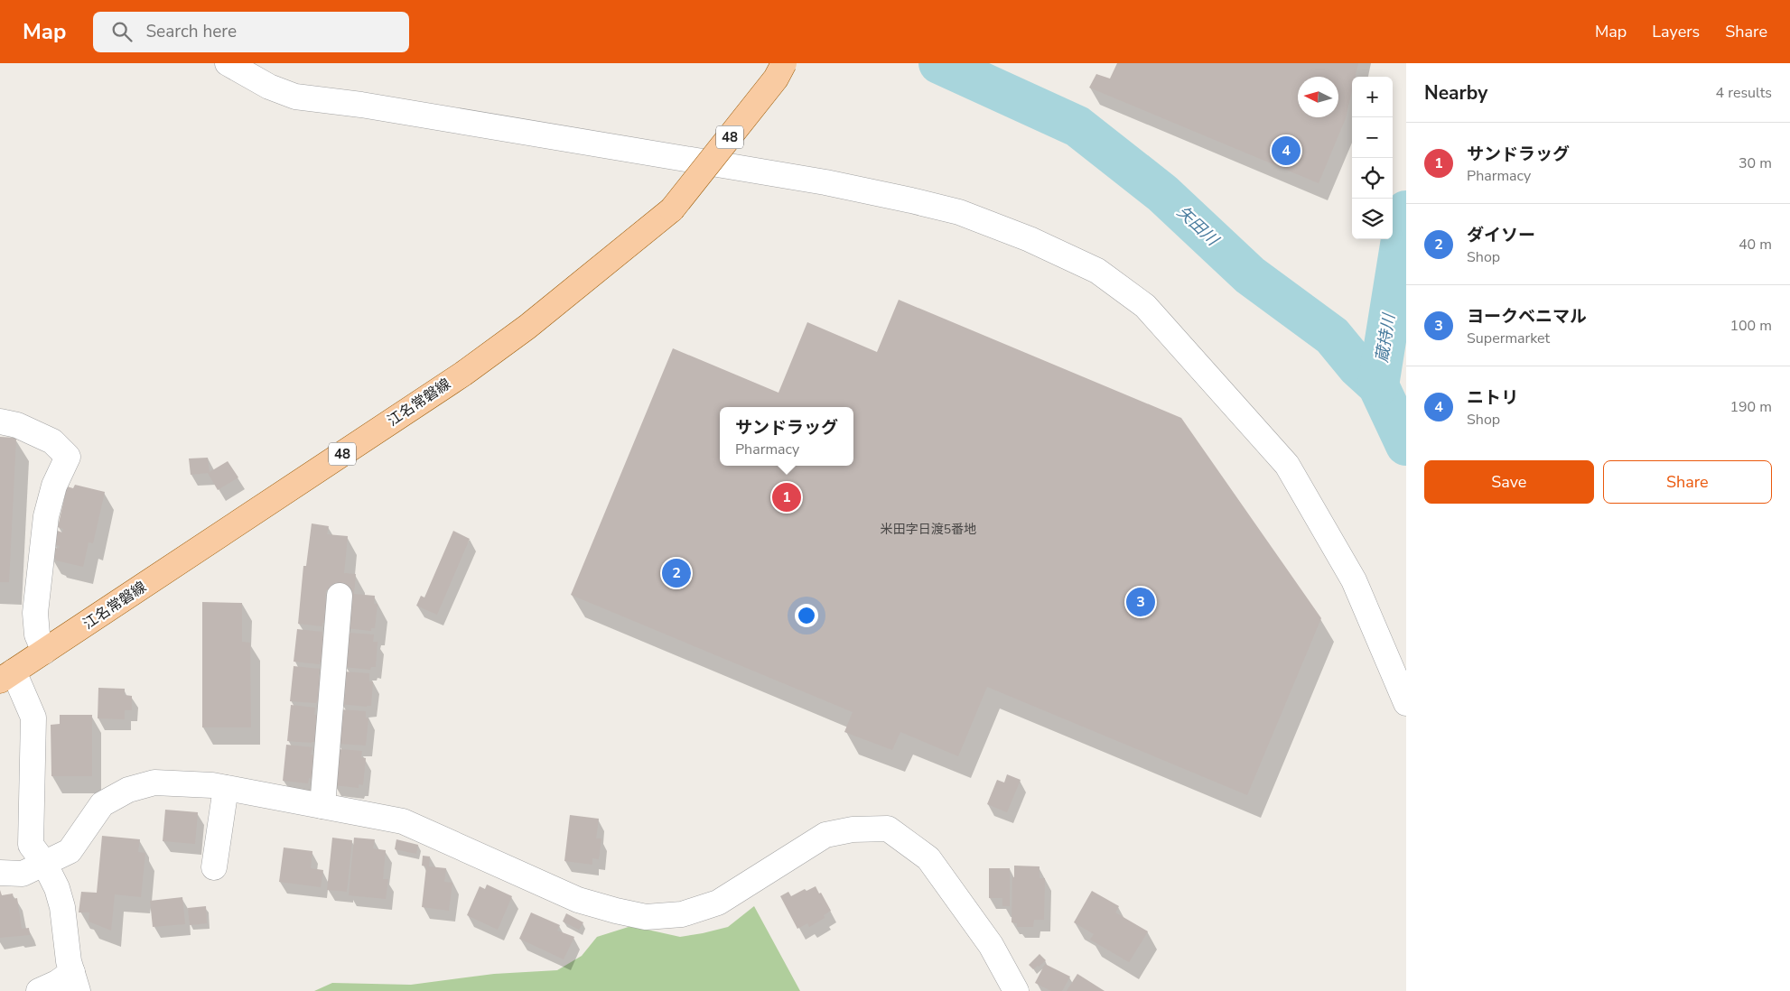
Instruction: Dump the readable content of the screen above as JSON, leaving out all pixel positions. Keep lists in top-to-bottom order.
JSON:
{
  "streets": {
    "main road": ["48", "江名常磐線"]
  },
  "water": ["矢田川", "蔵持川"],
  "house_numbers": ["米田字日渡5番地"],
  "north": "left",
  "page": {
    "header": "Map",
    "search": "Search here",
    "nav": ["Map", "Layers", "Share"],
    "heading": ["Nearby", "4 results"],
    "map_buttons": ["+", "−"],
    "list": [
      {
        "mark": "1",
        "name": "サンドラッグ",
        "note": "Pharmacy",
        "value": "30 m"
      },
      {
        "mark": "2",
        "name": "ダイソー",
        "note": "Shop",
        "value": "40 m"
      },
      {
        "mark": "3",
        "name": "ヨークベニマル",
        "note": "Supermarket",
        "value": "100 m"
      },
      {
        "mark": "4",
        "name": "ニトリ",
        "note": "Shop",
        "value": "190 m"
      }
    ],
    "pins": [
      "4",
      "1",
      "2",
      "3"
    ],
    "popup": ["サンドラッグ", "Pharmacy"],
    "buttons": ["Save", "Share"]
  }
}
